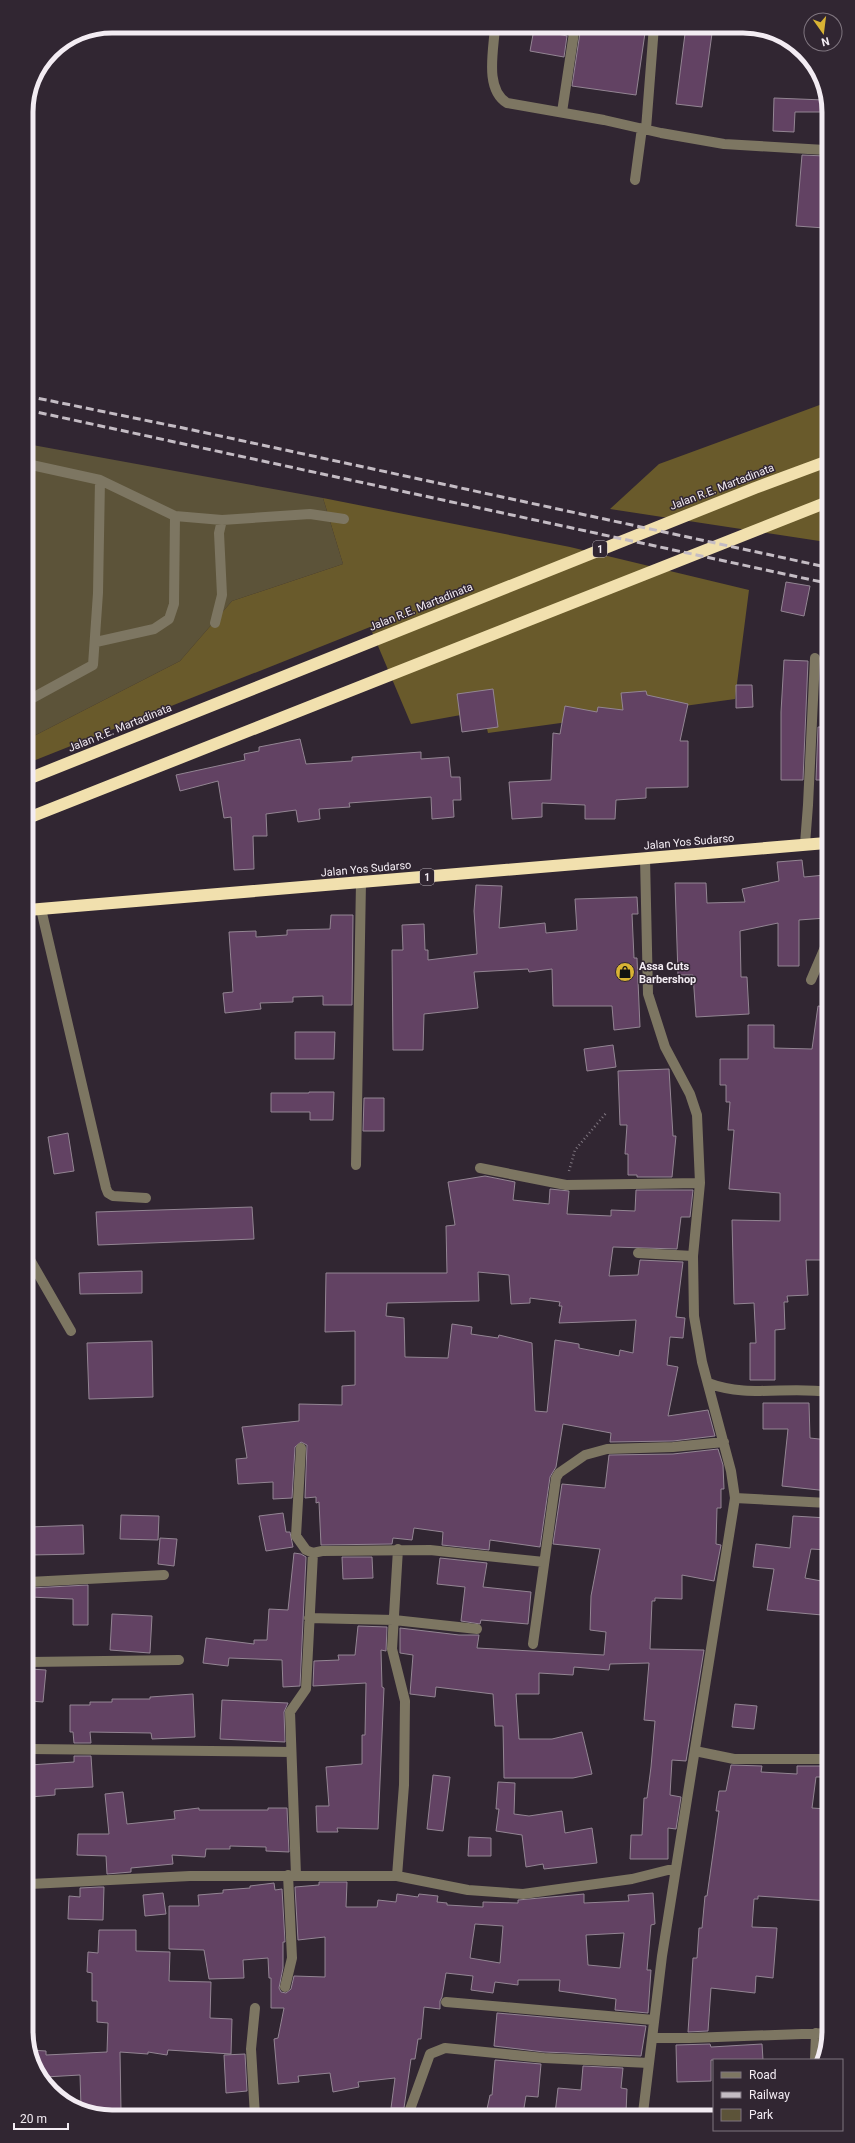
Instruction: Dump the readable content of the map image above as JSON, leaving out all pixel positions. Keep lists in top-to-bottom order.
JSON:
{
  "streets": {
    "highway": ["Jalan R.E. Martadinata", "1", "Jalan Yos Sudarso"]
  },
  "places": {
    "shop": ["Assa Cuts Barbershop"]
  },
  "legend": ["Road", "Railway", "Park"],
  "scale_bar": "20 m",
  "north": "bottom"
}
